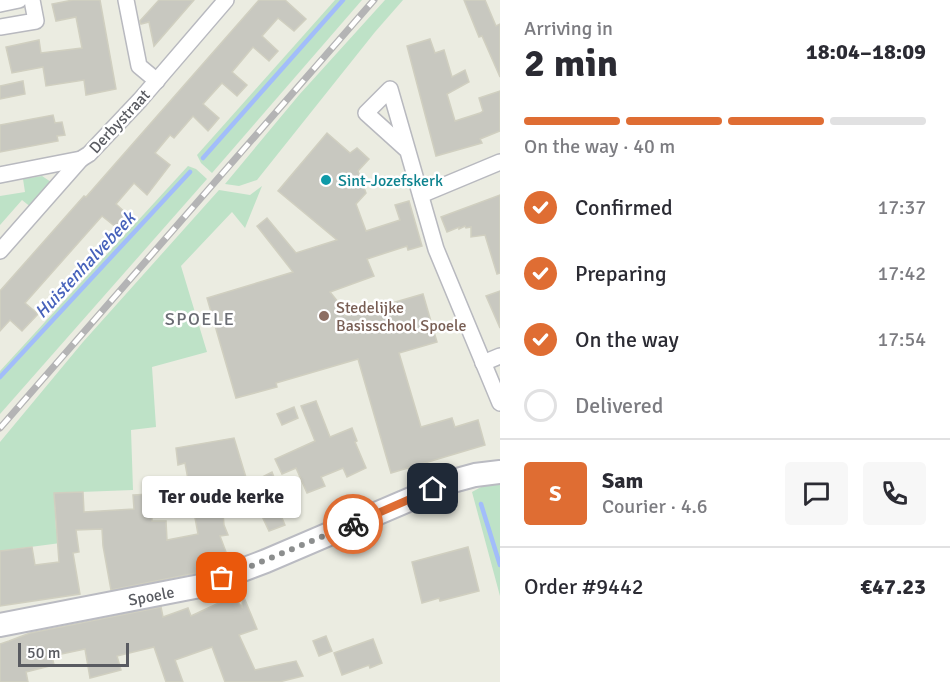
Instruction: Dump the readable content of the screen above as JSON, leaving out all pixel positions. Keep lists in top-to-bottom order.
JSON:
{
  "streets": {
    "street": ["Derbystraat", "Spoele"]
  },
  "districts": ["SPOELE"],
  "water": ["Huistenhalvebeek"],
  "places": ["Sint-Jozefskerk", "Stedelijke Basisschool Spoele", "Ter oude kerke"],
  "scale_bar": "50 m",
  "page": {
    "heading": ["2 min", "Arriving in", "18:04–18:09"],
    "panel": [
      "Sam",
      "Courier · 4.6",
      "Order #9442",
      "€47.23"
    ],
    "bar": "On the way · 40 m",
    "list": [
      ["Confirmed", "17:37"],
      ["Preparing", "17:42"],
      ["On the way", "17:54"],
      "Delivered"
    ],
    "round": "S",
    "bubble": "Ter oude kerke",
    "scale": "50 m"
  }
}
